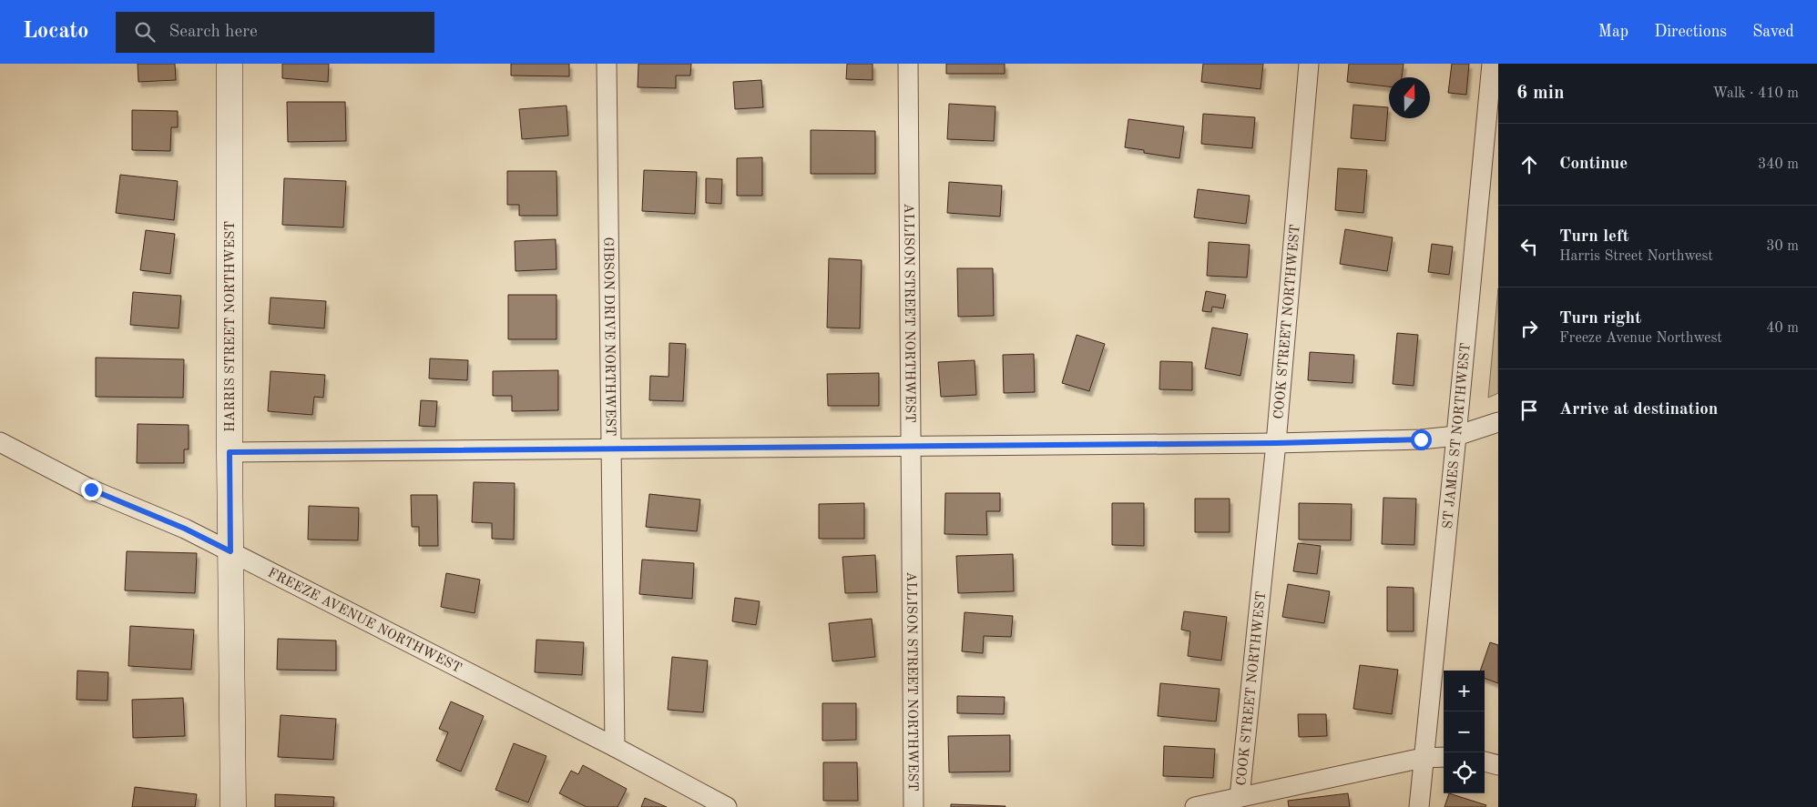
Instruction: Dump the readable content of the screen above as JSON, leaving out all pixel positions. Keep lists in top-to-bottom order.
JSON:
{
  "streets": {
    "street": [
      "ALLISON STREET NORTHWEST",
      "COOK STREET NORTHWEST",
      "HARRIS STREET NORTHWEST",
      "GIBSON DRIVE NORTHWEST",
      "ST JAMES ST NORTHWEST",
      "FREEZE AVENUE NORTHWEST"
    ]
  },
  "crossings": [
    ["HARRIS STREET NORTHWEST", "FREEZE AVENUE NORTHWEST"],
    ["GIBSON DRIVE NORTHWEST", "FREEZE AVENUE NORTHWEST"]
  ],
  "north": "top",
  "page": {
    "header": "Locato",
    "search": "Search here",
    "nav": ["Map", "Directions", "Saved"],
    "heading": ["6 min", "Walk · 410 m"],
    "list": [
      ["Continue", "340 m"],
      ["Turn left", "Harris Street Northwest", "30 m"],
      ["Turn right", "Freeze Avenue Northwest", "40 m"],
      "Arrive at destination"
    ],
    "map_buttons": ["+", "−"]
  }
}
